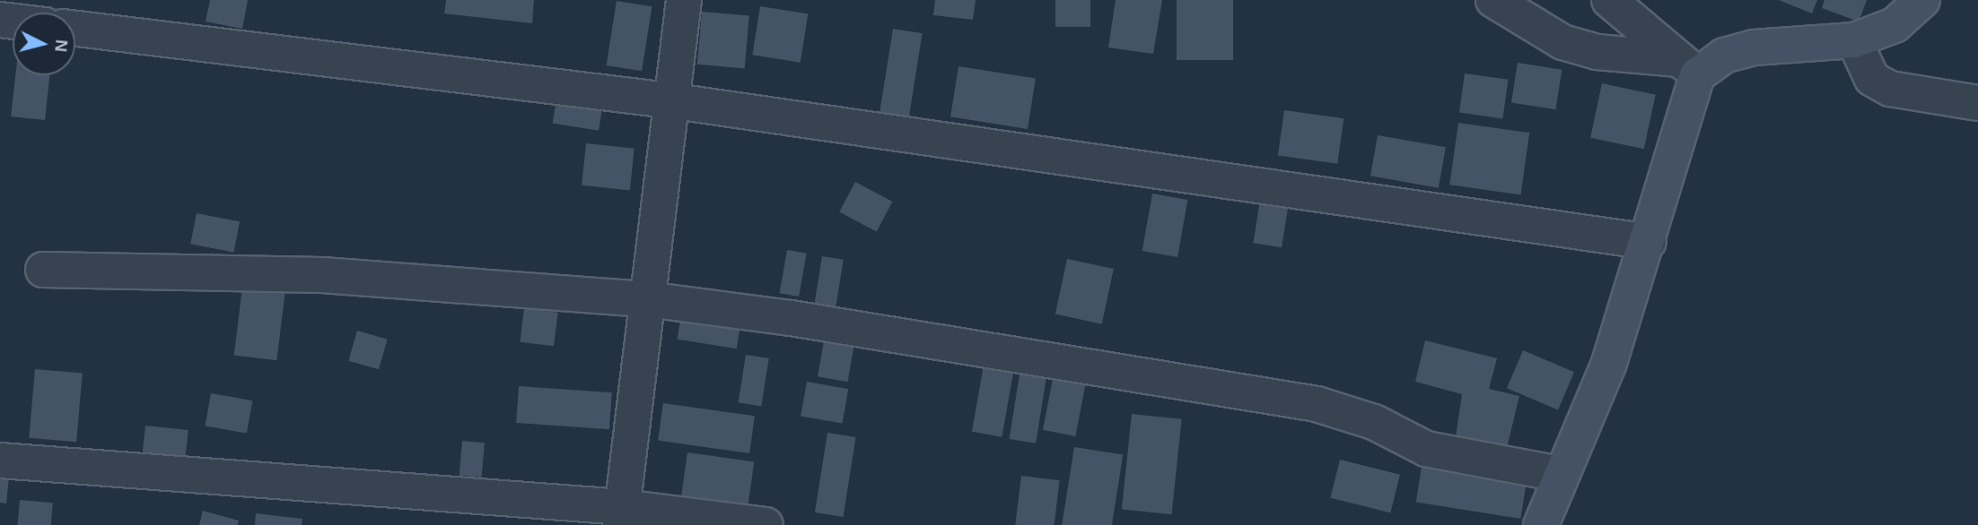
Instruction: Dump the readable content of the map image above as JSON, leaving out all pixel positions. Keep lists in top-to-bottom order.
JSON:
{
  "north": "right"
}
